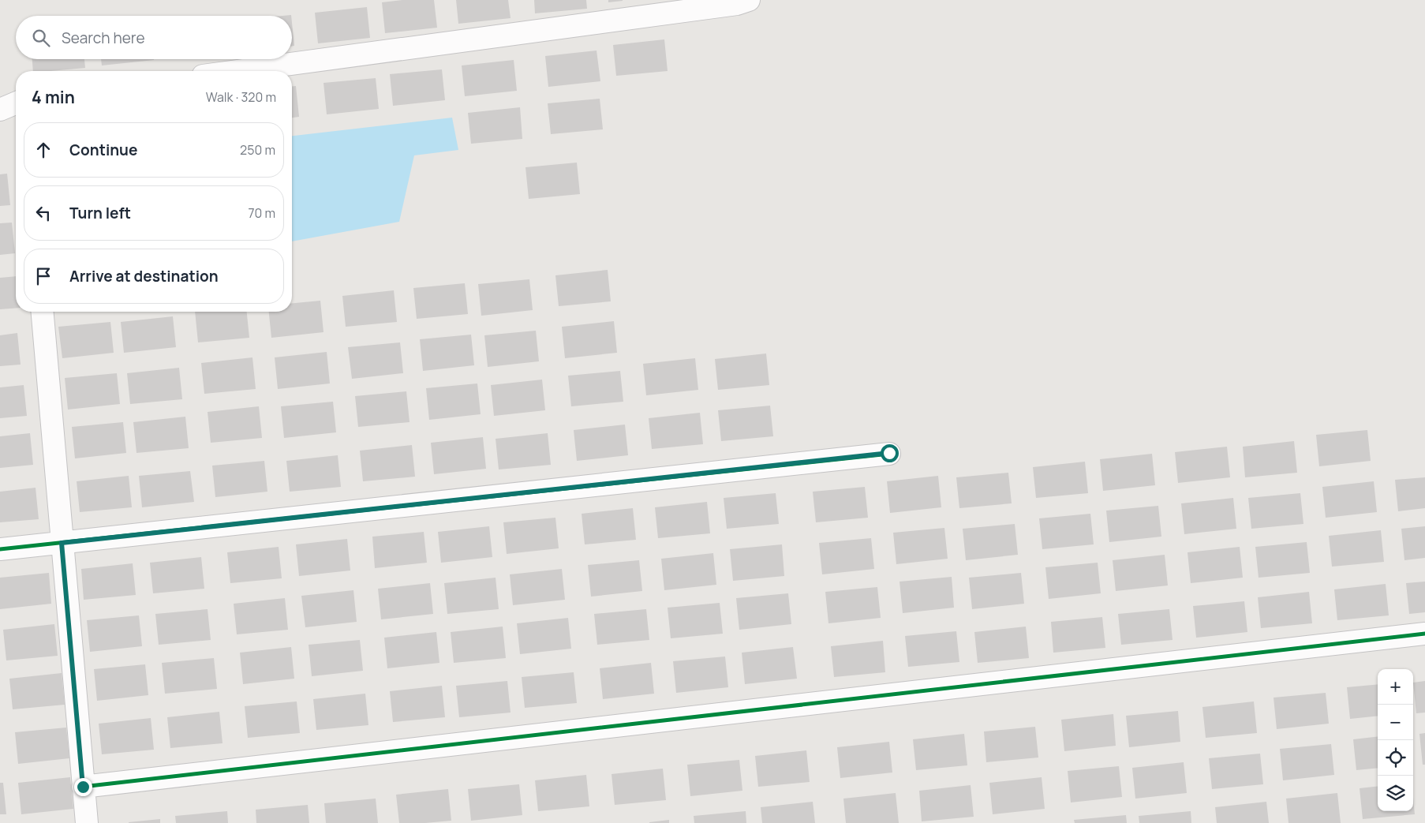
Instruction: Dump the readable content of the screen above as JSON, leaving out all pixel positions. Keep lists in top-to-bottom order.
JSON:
{
  "page": {
    "search": "Search here",
    "heading": ["4 min", "Walk · 320 m"],
    "list": [
      ["Continue", "250 m"],
      ["Turn left", "70 m"],
      "Arrive at destination"
    ],
    "map_buttons": ["+", "−"]
  }
}
